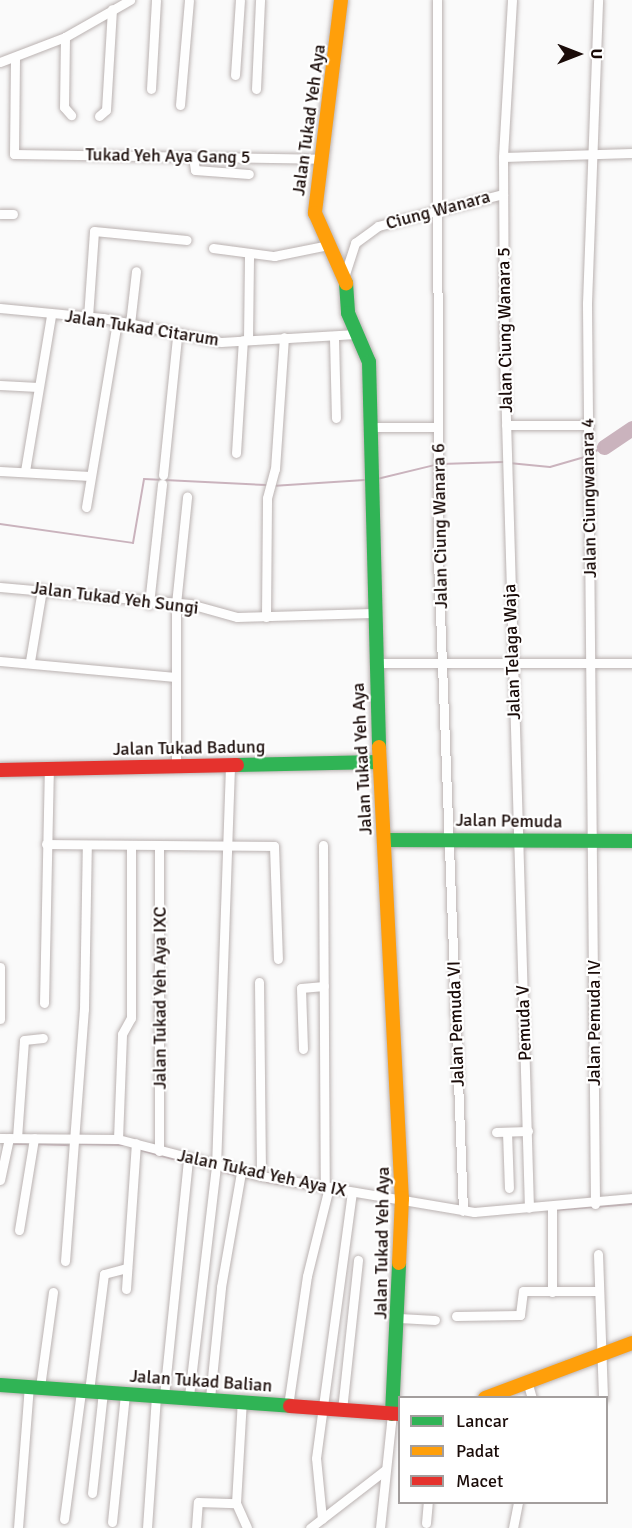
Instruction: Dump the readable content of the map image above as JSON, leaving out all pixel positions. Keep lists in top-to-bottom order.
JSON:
{
  "streets": {
    "street": [
      "Jalan Tukad Yeh Aya",
      "Tukad Yeh Aya Gang 5",
      "Ciung Wanara",
      "Jalan Tukad Citarum",
      "Jalan Ciung Wanara 5",
      "Jalan Ciungwanara 4",
      "Jalan Ciung Wanara 6",
      "Jalan Tukad Yeh Sungi",
      "Jalan Telaga Waja",
      "Jalan Tukad Badung",
      "Jalan Pemuda",
      "Jalan Tukad Yeh Aya IXC",
      "Pemuda V",
      "Jalan Pemuda IV",
      "Jalan Pemuda VI",
      "Jalan Tukad Yeh Aya IX",
      "Jalan Tukad Balian"
    ]
  },
  "crossings": [
    ["Jalan Tukad Yeh Aya", "Tukad Yeh Aya Gang 5"],
    ["Jalan Tukad Yeh Aya", "Ciung Wanara"],
    ["Jalan Tukad Yeh Aya", "Jalan Tukad Citarum"],
    ["Jalan Tukad Yeh Aya", "Jalan Tukad Yeh Sungi"],
    ["Jalan Tukad Yeh Aya", "Jalan Tukad Badung"],
    ["Jalan Tukad Yeh Aya", "Jalan Pemuda"],
    ["Jalan Tukad Yeh Aya", "Jalan Tukad Yeh Aya IX"],
    ["Jalan Tukad Yeh Aya", "Jalan Tukad Balian"],
    ["Ciung Wanara", "Jalan Ciung Wanara 5"],
    ["Ciung Wanara", "Jalan Ciung Wanara 6"],
    ["Jalan Ciung Wanara 5", "Jalan Telaga Waja"],
    ["Jalan Ciungwanara 4", "Jalan Pemuda"],
    ["Jalan Ciungwanara 4", "Jalan Pemuda IV"],
    ["Jalan Ciung Wanara 6", "Jalan Pemuda"],
    ["Jalan Ciung Wanara 6", "Jalan Pemuda VI"],
    ["Jalan Telaga Waja", "Jalan Pemuda"],
    ["Jalan Telaga Waja", "Pemuda V"],
    ["Jalan Pemuda", "Pemuda V"],
    ["Jalan Pemuda", "Jalan Pemuda IV"],
    ["Jalan Pemuda", "Jalan Pemuda VI"],
    ["Jalan Tukad Yeh Aya IXC", "Jalan Tukad Yeh Aya IX"],
    ["Pemuda V", "Jalan Tukad Yeh Aya IX"],
    ["Jalan Pemuda IV", "Jalan Tukad Yeh Aya IX"],
    ["Jalan Pemuda VI", "Jalan Tukad Yeh Aya IX"]
  ],
  "legend": ["Lancar", "Padat", "Macet"],
  "north": "right"
}
